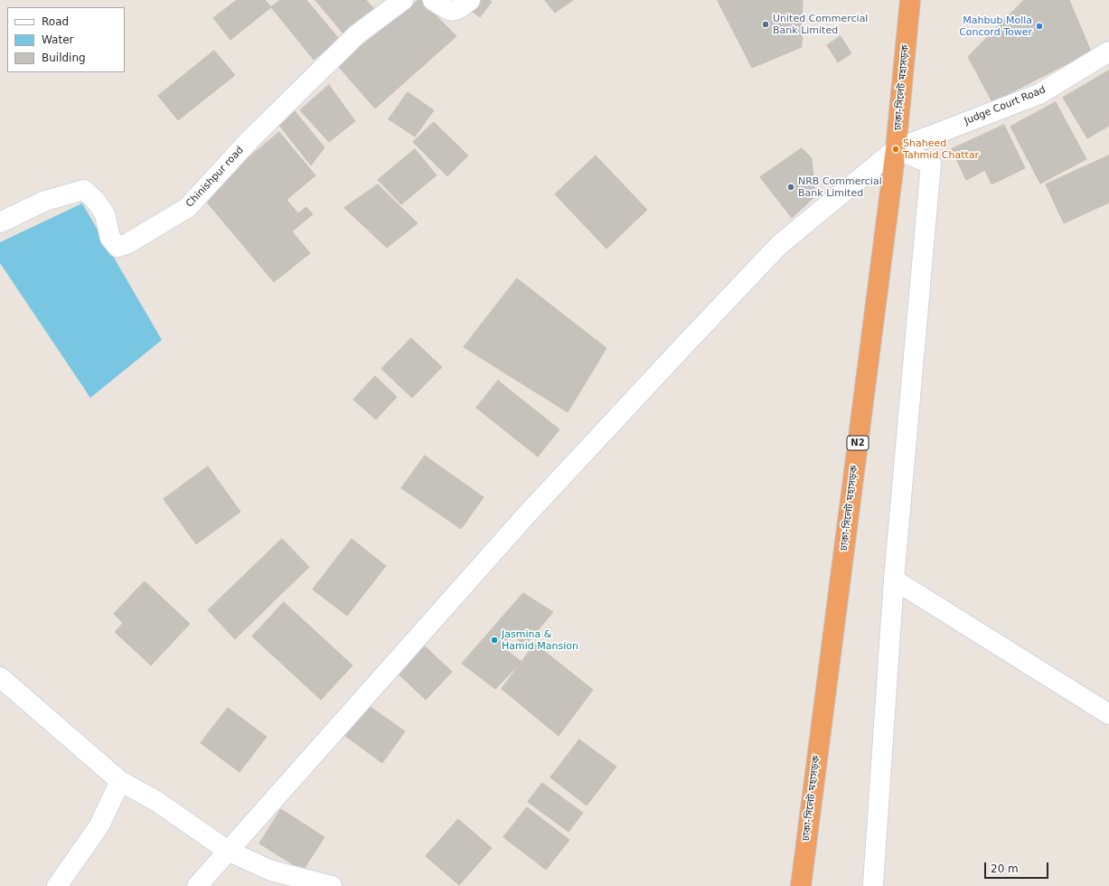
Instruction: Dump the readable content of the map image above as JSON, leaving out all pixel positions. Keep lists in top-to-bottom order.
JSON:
{
  "streets": {
    "highway": ["ঢাকা-সিলেট মহাসড়ক", "N2"],
    "street": ["Judge Court Road", "Chinishpur road"]
  },
  "crossings": [
    ["ঢাকা-সিলেট মহাসড়ক", "Judge Court Road"]
  ],
  "places": [
    "United Commercial Bank Limited",
    "Mahbub Molla Concord Tower",
    "Shaheed Tahmid Chattar",
    "NRB Commercial Bank Limited",
    "Jasmina & Hamid Mansion"
  ],
  "legend": ["Road", "Water", "Building"],
  "scale_bar": "20 m"
}
